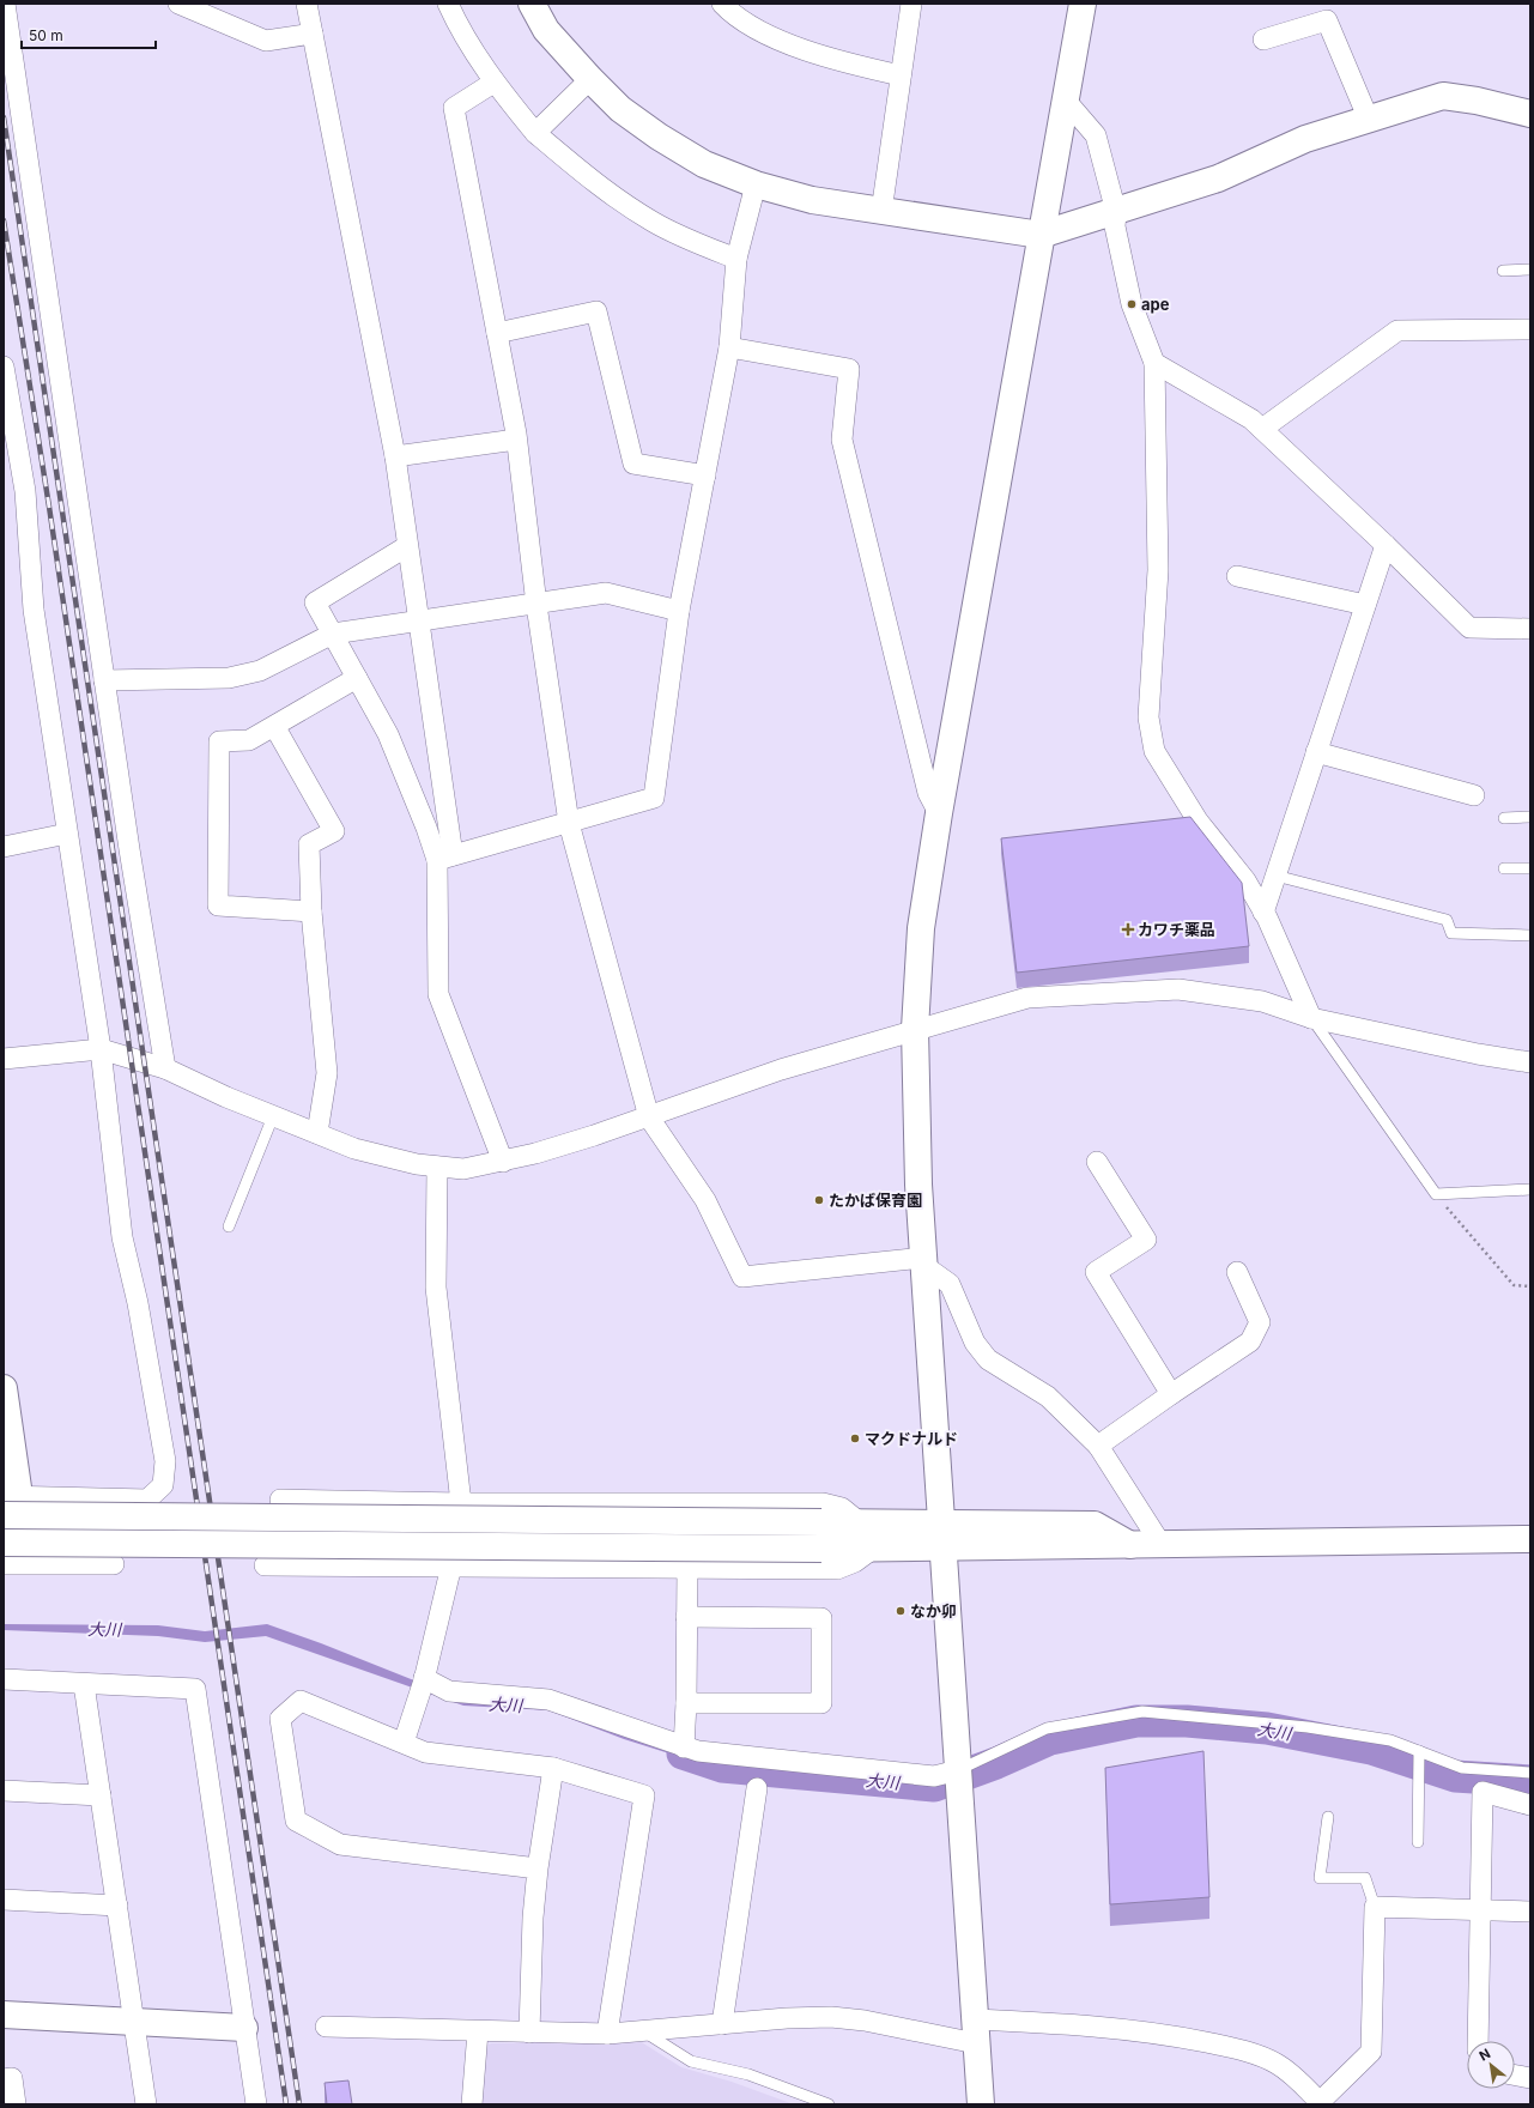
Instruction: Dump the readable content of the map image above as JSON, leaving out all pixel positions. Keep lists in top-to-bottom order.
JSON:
{
  "water": ["大川"],
  "places": {
    "other": [
      "ape",
      "たかば保育園",
      "マクドナルド",
      "なか卯"
    ],
    "health": ["カワチ薬品"]
  },
  "scale_bar": "50 m",
  "north": "top left"
}
